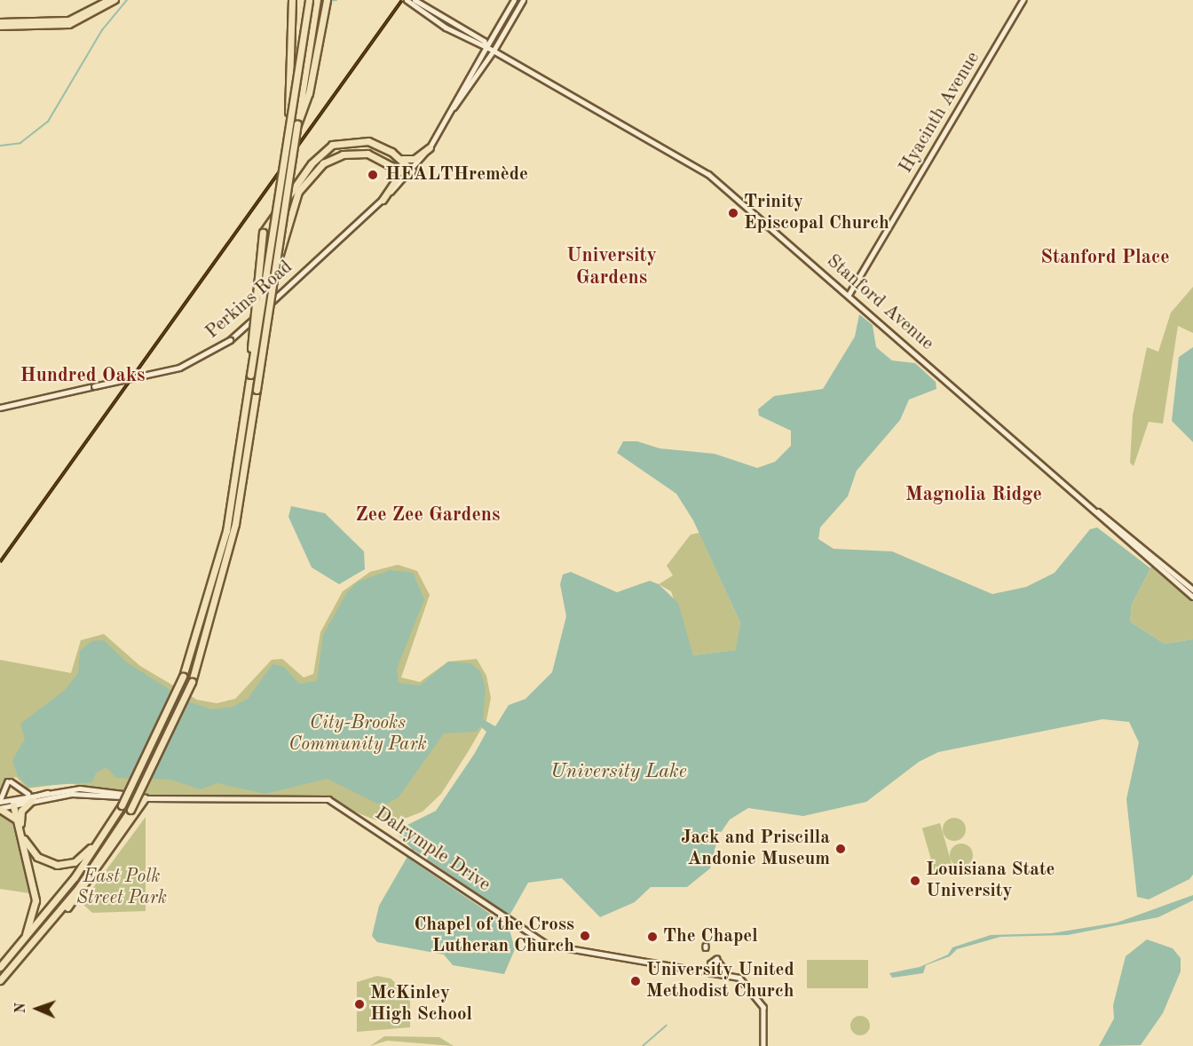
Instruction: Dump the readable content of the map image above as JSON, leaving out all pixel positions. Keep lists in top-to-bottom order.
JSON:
{
  "streets": {
    "main road": ["Perkins Road"],
    "street": ["Hyacinth Avenue", "Stanford Avenue", "Dalrymple Drive"]
  },
  "crossings": [
    ["Hyacinth Avenue", "Stanford Avenue"],
    ["Perkins Road", "Stanford Avenue"]
  ],
  "districts": [
    "University Gardens",
    "Stanford Place",
    "Hundred Oaks",
    "Magnolia Ridge",
    "Zee Zee Gardens"
  ],
  "water": ["University Lake"],
  "parks": ["City-Brooks Community Park", "East Polk Street Park"],
  "places": [
    "HEALTHremède",
    "Trinity Episcopal Church",
    "Jack and Priscilla Andonie Museum",
    "Louisiana State University",
    "Chapel of the Cross Lutheran Church",
    "The Chapel",
    "University United Methodist Church",
    "McKinley High School"
  ],
  "north": "left"
}
